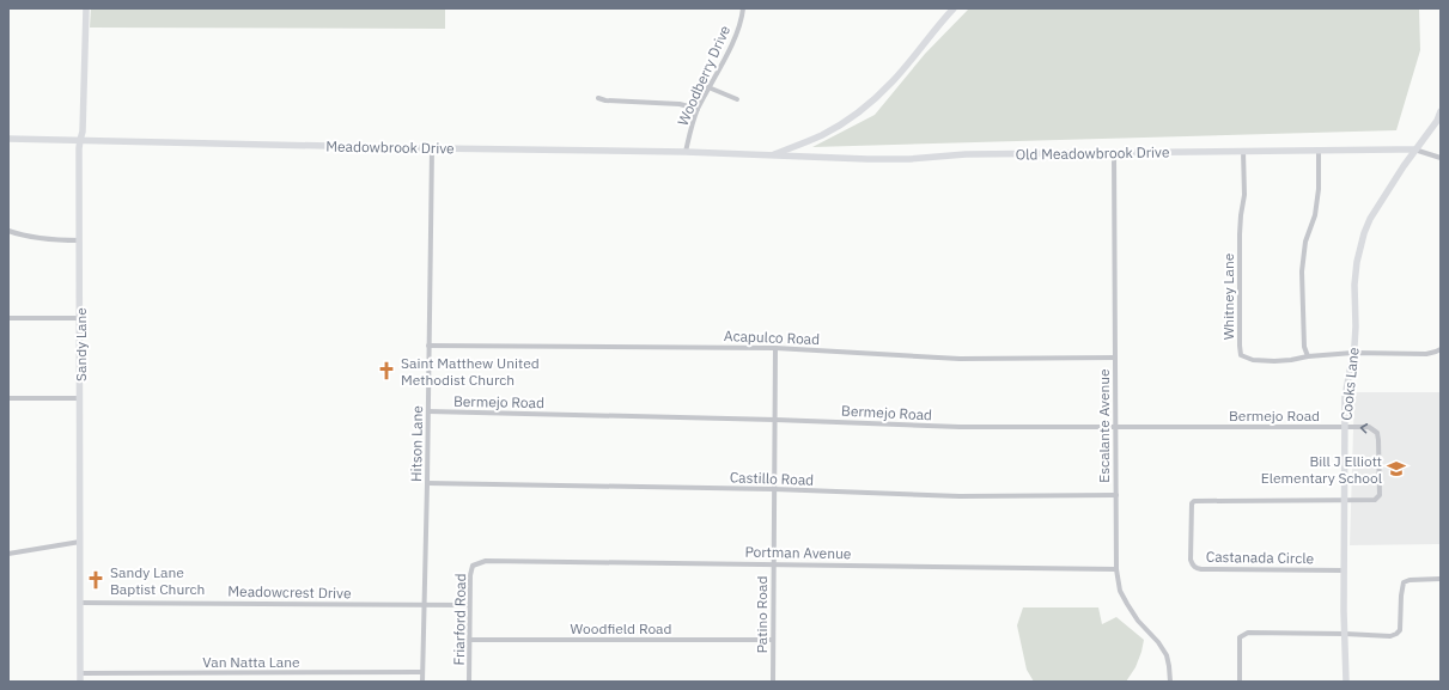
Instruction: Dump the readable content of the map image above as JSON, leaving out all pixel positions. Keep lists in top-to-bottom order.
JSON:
{
  "streets": {
    "main road": [
      "Meadowbrook Drive",
      "Old Meadowbrook Drive",
      "Sandy Lane",
      "Cooks Lane"
    ],
    "street": [
      "Woodberry Drive",
      "Whitney Lane",
      "Acapulco Road",
      "Bermejo Road",
      "Escalante Avenue",
      "Hitson Lane",
      "Castillo Road",
      "Portman Avenue",
      "Castanada Circle",
      "Meadowcrest Drive",
      "Patino Road",
      "Friarford Road",
      "Woodfield Road",
      "Van Natta Lane"
    ]
  },
  "crossings": [
    ["Woodberry Drive", "Meadowbrook Drive"],
    ["Meadowbrook Drive", "Old Meadowbrook Drive"],
    ["Meadowbrook Drive", "Sandy Lane"],
    ["Meadowbrook Drive", "Hitson Lane"],
    ["Old Meadowbrook Drive", "Whitney Lane"],
    ["Old Meadowbrook Drive", "Cooks Lane"],
    ["Old Meadowbrook Drive", "Escalante Avenue"],
    ["Whitney Lane", "Cooks Lane"],
    ["Acapulco Road", "Escalante Avenue"],
    ["Acapulco Road", "Hitson Lane"],
    ["Acapulco Road", "Patino Road"],
    ["Sandy Lane", "Meadowcrest Drive"],
    ["Sandy Lane", "Van Natta Lane"],
    ["Cooks Lane", "Bermejo Road"],
    ["Cooks Lane", "Castanada Circle"],
    ["Bermejo Road", "Escalante Avenue"],
    ["Bermejo Road", "Hitson Lane"],
    ["Bermejo Road", "Castanada Circle"],
    ["Bermejo Road", "Patino Road"],
    ["Escalante Avenue", "Castillo Road"],
    ["Escalante Avenue", "Portman Avenue"],
    ["Hitson Lane", "Castillo Road"],
    ["Hitson Lane", "Meadowcrest Drive"],
    ["Hitson Lane", "Van Natta Lane"],
    ["Castillo Road", "Patino Road"],
    ["Portman Avenue", "Patino Road"],
    ["Portman Avenue", "Friarford Road"],
    ["Meadowcrest Drive", "Friarford Road"],
    ["Patino Road", "Woodfield Road"],
    ["Friarford Road", "Woodfield Road"]
  ],
  "places": {
    "church": ["Saint Matthew United Methodist Church", "Sandy Lane Baptist Church"],
    "school or university": ["Bill J Elliott Elementary School"]
  }
}
